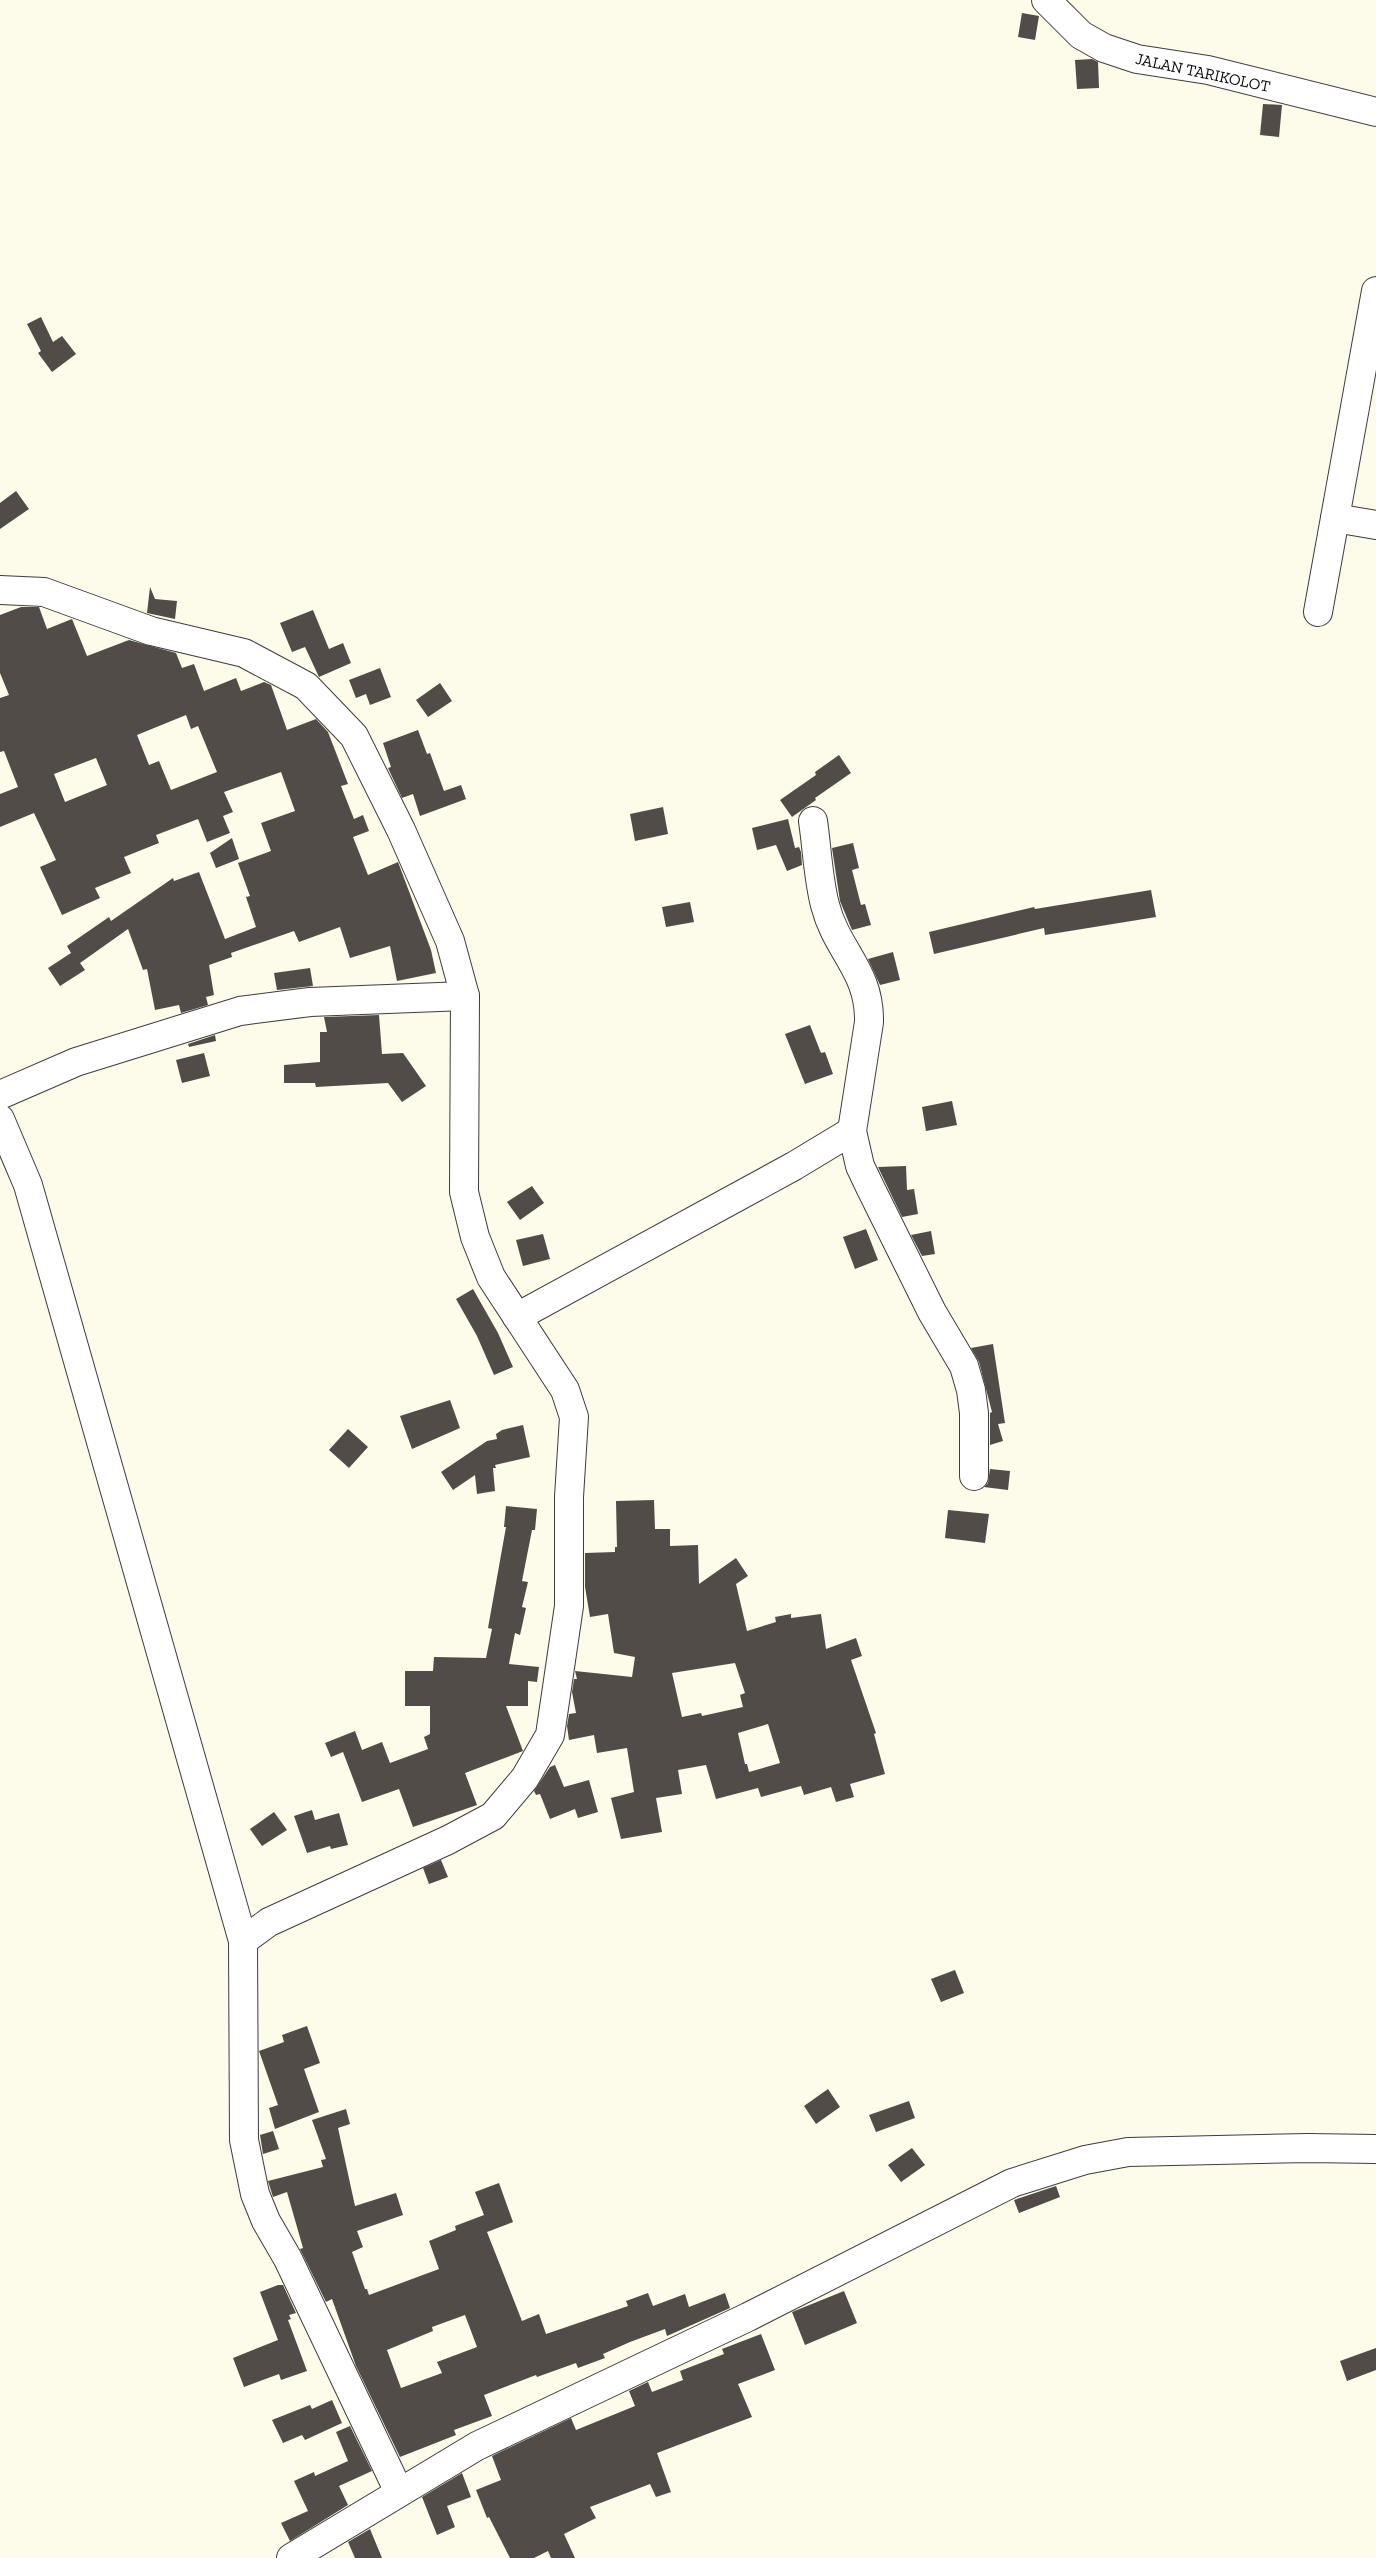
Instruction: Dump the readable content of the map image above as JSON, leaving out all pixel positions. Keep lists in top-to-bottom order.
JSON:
{
  "streets": {
    "street": ["JALAN TARIKOLOT"]
  }
}
